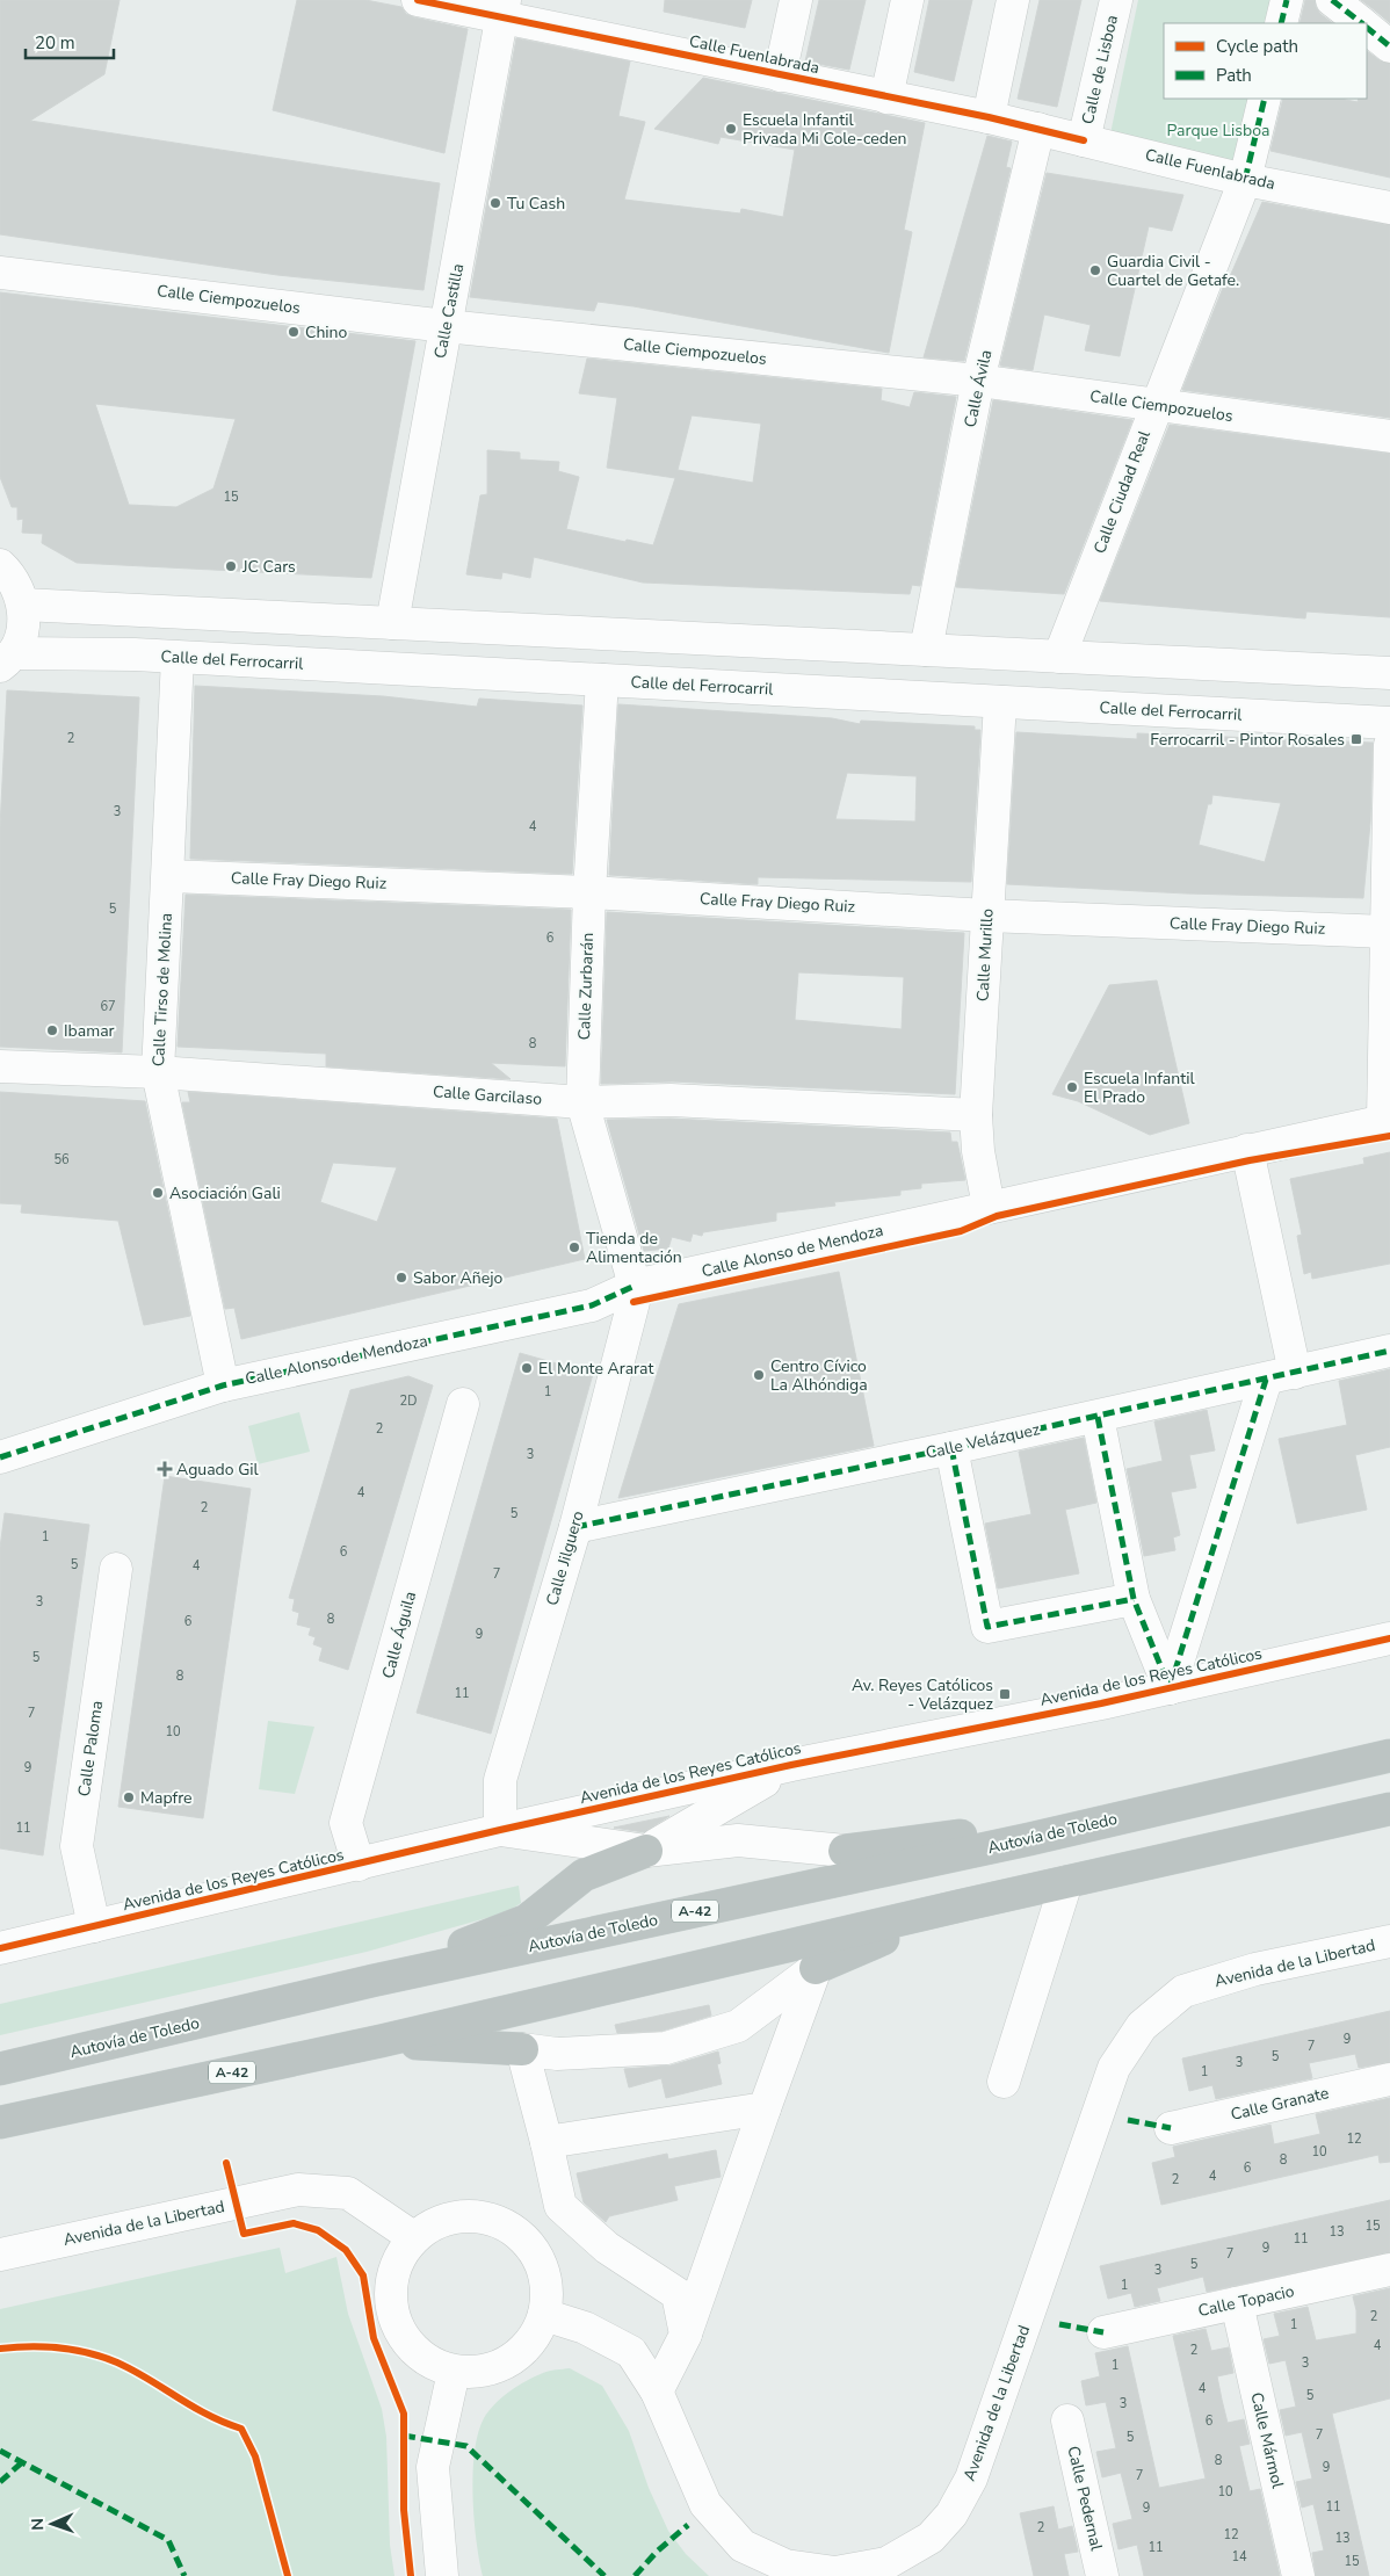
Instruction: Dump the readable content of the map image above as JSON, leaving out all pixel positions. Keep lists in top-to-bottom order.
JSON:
{
  "streets": {
    "highway": ["Autovía de Toledo", "A-42"],
    "street": [
      "Calle Fuenlabrada",
      "Calle de Lisboa",
      "Calle Ciempozuelos",
      "Calle Castilla",
      "Calle Ávila",
      "Calle Ciudad Real",
      "Calle del Ferrocarril",
      "Calle Fray Diego Ruiz",
      "Calle Murillo",
      "Calle Zurbarán",
      "Calle Tirso de Molina",
      "Calle Garcilaso",
      "Calle Alonso de Mendoza",
      "Calle Velázquez",
      "Calle Jilguero",
      "Calle Águila",
      "Avenida de los Reyes Católicos",
      "Calle Paloma",
      "Avenida de la Libertad",
      "Calle Granate",
      "Calle Topacio",
      "Calle Mármol",
      "Calle Pedernal"
    ]
  },
  "crossings": [
    ["Calle Fuenlabrada", "Calle de Lisboa"],
    ["Calle Fuenlabrada", "Calle Castilla"],
    ["Calle Fuenlabrada", "Calle Ávila"],
    ["Calle Fuenlabrada", "Calle Ciudad Real"],
    ["Calle Ciempozuelos", "Calle Castilla"],
    ["Calle Ciempozuelos", "Calle Ávila"],
    ["Calle Ciempozuelos", "Calle Ciudad Real"],
    ["Calle del Ferrocarril", "Calle Murillo"],
    ["Calle del Ferrocarril", "Calle Zurbarán"],
    ["Calle del Ferrocarril", "Calle Tirso de Molina"],
    ["Calle Fray Diego Ruiz", "Calle Murillo"],
    ["Calle Fray Diego Ruiz", "Calle Zurbarán"],
    ["Calle Fray Diego Ruiz", "Calle Tirso de Molina"],
    ["Calle Murillo", "Calle Garcilaso"],
    ["Calle Murillo", "Calle Alonso de Mendoza"],
    ["Calle Zurbarán", "Calle Garcilaso"],
    ["Calle Zurbarán", "Calle Alonso de Mendoza"],
    ["Calle Zurbarán", "Calle Jilguero"],
    ["Calle Tirso de Molina", "Calle Garcilaso"],
    ["Calle Tirso de Molina", "Calle Alonso de Mendoza"],
    ["Calle Alonso de Mendoza", "Calle Jilguero"],
    ["Calle Velázquez", "Calle Jilguero"],
    ["Calle Jilguero", "Avenida de los Reyes Católicos"],
    ["Calle Águila", "Avenida de los Reyes Católicos"],
    ["Avenida de los Reyes Católicos", "Calle Paloma"],
    ["Calle Topacio", "Calle Mármol"]
  ],
  "parks": ["Parque Lisboa"],
  "places": {
    "other": [
      "Escuela Infantil Privada Mi Cole-ceden",
      "Tu Cash",
      "Guardia Civil - Cuartel de Getafe.",
      "Chino",
      "JC Cars",
      "Ibamar",
      "Escuela Infantil El Prado",
      "Asociación Gali",
      "Tienda de Alimentación",
      "Sabor Añejo",
      "El Monte Ararat",
      "Centro Cívico La Alhóndiga",
      "Mapfre"
    ],
    "transit": ["Ferrocarril - Pintor Rosales", "Av. Reyes Católicos - Velázquez"],
    "health": ["Aguado Gil"]
  },
  "house_numbers": [
    "15",
    "2",
    "3",
    "4",
    "5",
    "6",
    "67",
    "8",
    "56",
    "1",
    "2D",
    "2",
    "3",
    "4",
    "2",
    "5",
    "1",
    "6",
    "5",
    "4",
    "7",
    "3",
    "8",
    "6",
    "9",
    "5",
    "8",
    "11",
    "7",
    "10",
    "9",
    "11",
    "9",
    "7",
    "5",
    "3",
    "1",
    "12",
    "10",
    "8",
    "6",
    "4",
    "2",
    "15",
    "13",
    "11",
    "9",
    "7",
    "5",
    "3",
    "1",
    "2",
    "1",
    "4",
    "2",
    "3",
    "1",
    "4",
    "5",
    "3",
    "6",
    "7",
    "5",
    "8",
    "9",
    "7",
    "10",
    "11",
    "9",
    "2",
    "12",
    "13",
    "11",
    "14",
    "15"
  ],
  "legend": ["Cycle path", "Path"],
  "scale_bar": "20 m",
  "north": "left"
}
